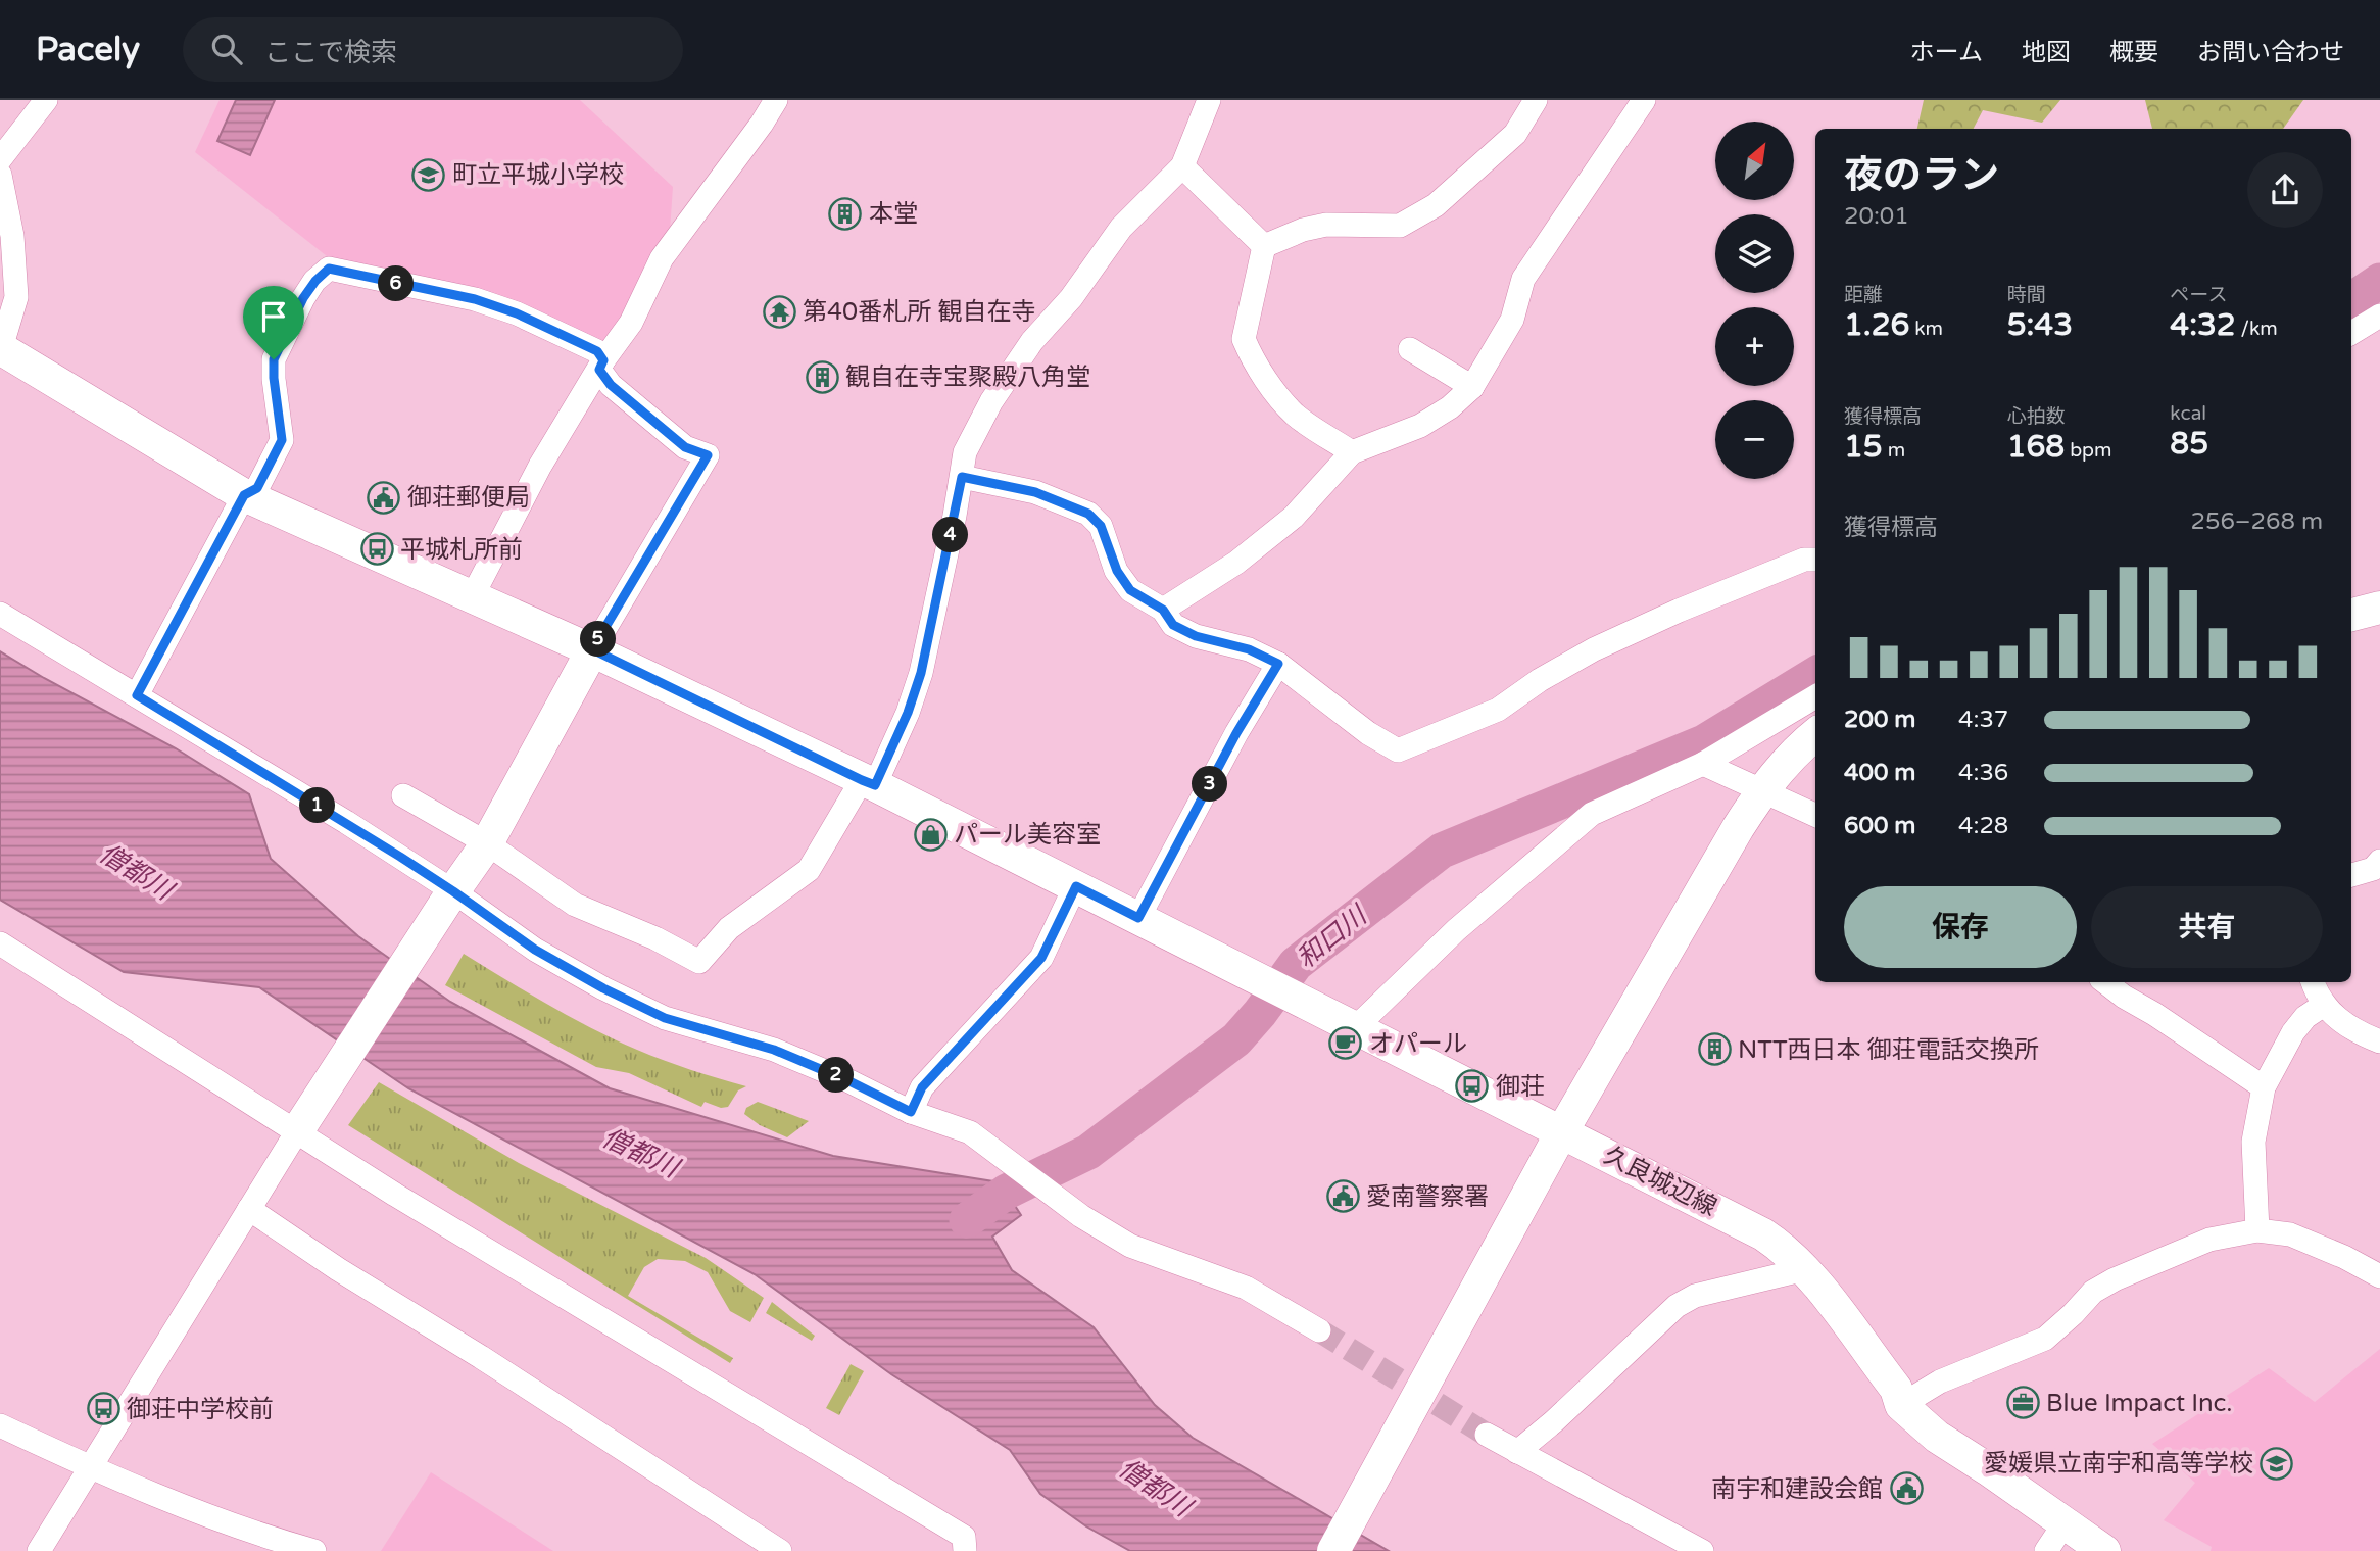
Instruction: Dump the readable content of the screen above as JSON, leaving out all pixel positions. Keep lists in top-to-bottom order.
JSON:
{
  "streets": {
    "street": ["久良城辺線"]
  },
  "water": ["僧都川", "和口川"],
  "places": {
    "school or university": ["町立平城小学校", "愛媛県立南宇和高等学校"],
    "building": ["本堂", "観自在寺宝聚殿八角堂", "NTT西日本 御荘電話交換所"],
    "temple": ["第40番札所 観自在寺"],
    "public building": ["御荘郵便局", "愛南警察署", "南宇和建設会館"],
    "bus stop": ["平城札所前", "御荘", "御荘中学校前"],
    "shop": ["パール美容室"],
    "cafe": ["オパール"],
    "office": ["Blue Impact Inc."]
  },
  "north": "top right",
  "page": {
    "header": "Pacely",
    "search": "ここで検索",
    "nav": [
      "ホーム",
      "地図",
      "概要",
      "お問い合わせ"
    ],
    "map_buttons": ["+", "−"],
    "heading": ["夜のラン", "20:01"],
    "stats": [
      ["距離", "1.26 km"],
      ["時間", "5:43"],
      ["ペース", "4:32 /km"],
      ["獲得標高", "15 m"],
      ["心拍数", "168 bpm"],
      ["kcal", "85"]
    ],
    "pins": [
      "6",
      "4",
      "5",
      "3",
      "1",
      "2"
    ],
    "chart": ["獲得標高", "256–268 m"],
    "list": [
      {
        "name": "200 m",
        "note": "4:37"
      },
      {
        "name": "400 m",
        "note": "4:36"
      },
      {
        "name": "600 m",
        "note": "4:28"
      }
    ],
    "buttons": ["保存", "共有"]
  }
}
